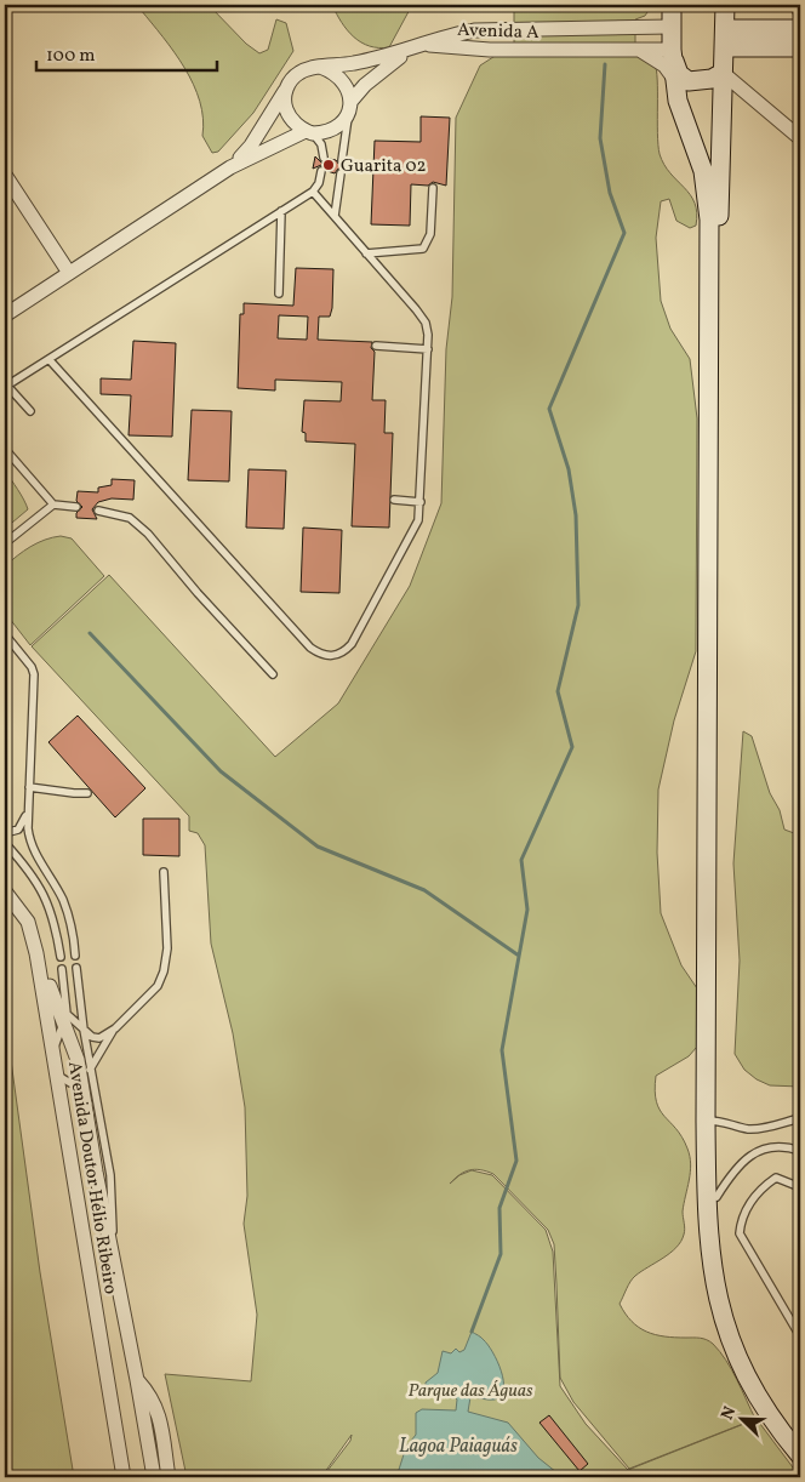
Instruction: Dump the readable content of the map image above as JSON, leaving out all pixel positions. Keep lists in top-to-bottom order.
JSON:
{
  "streets": {
    "street": ["Avenida A", "Avenida Doutor Hélio Ribeiro"]
  },
  "water": ["Lagoa Paiaguás"],
  "parks": ["Parque das Águas"],
  "places": ["Guarita 02"],
  "scale_bar": "100 m",
  "north": "top left"
}
